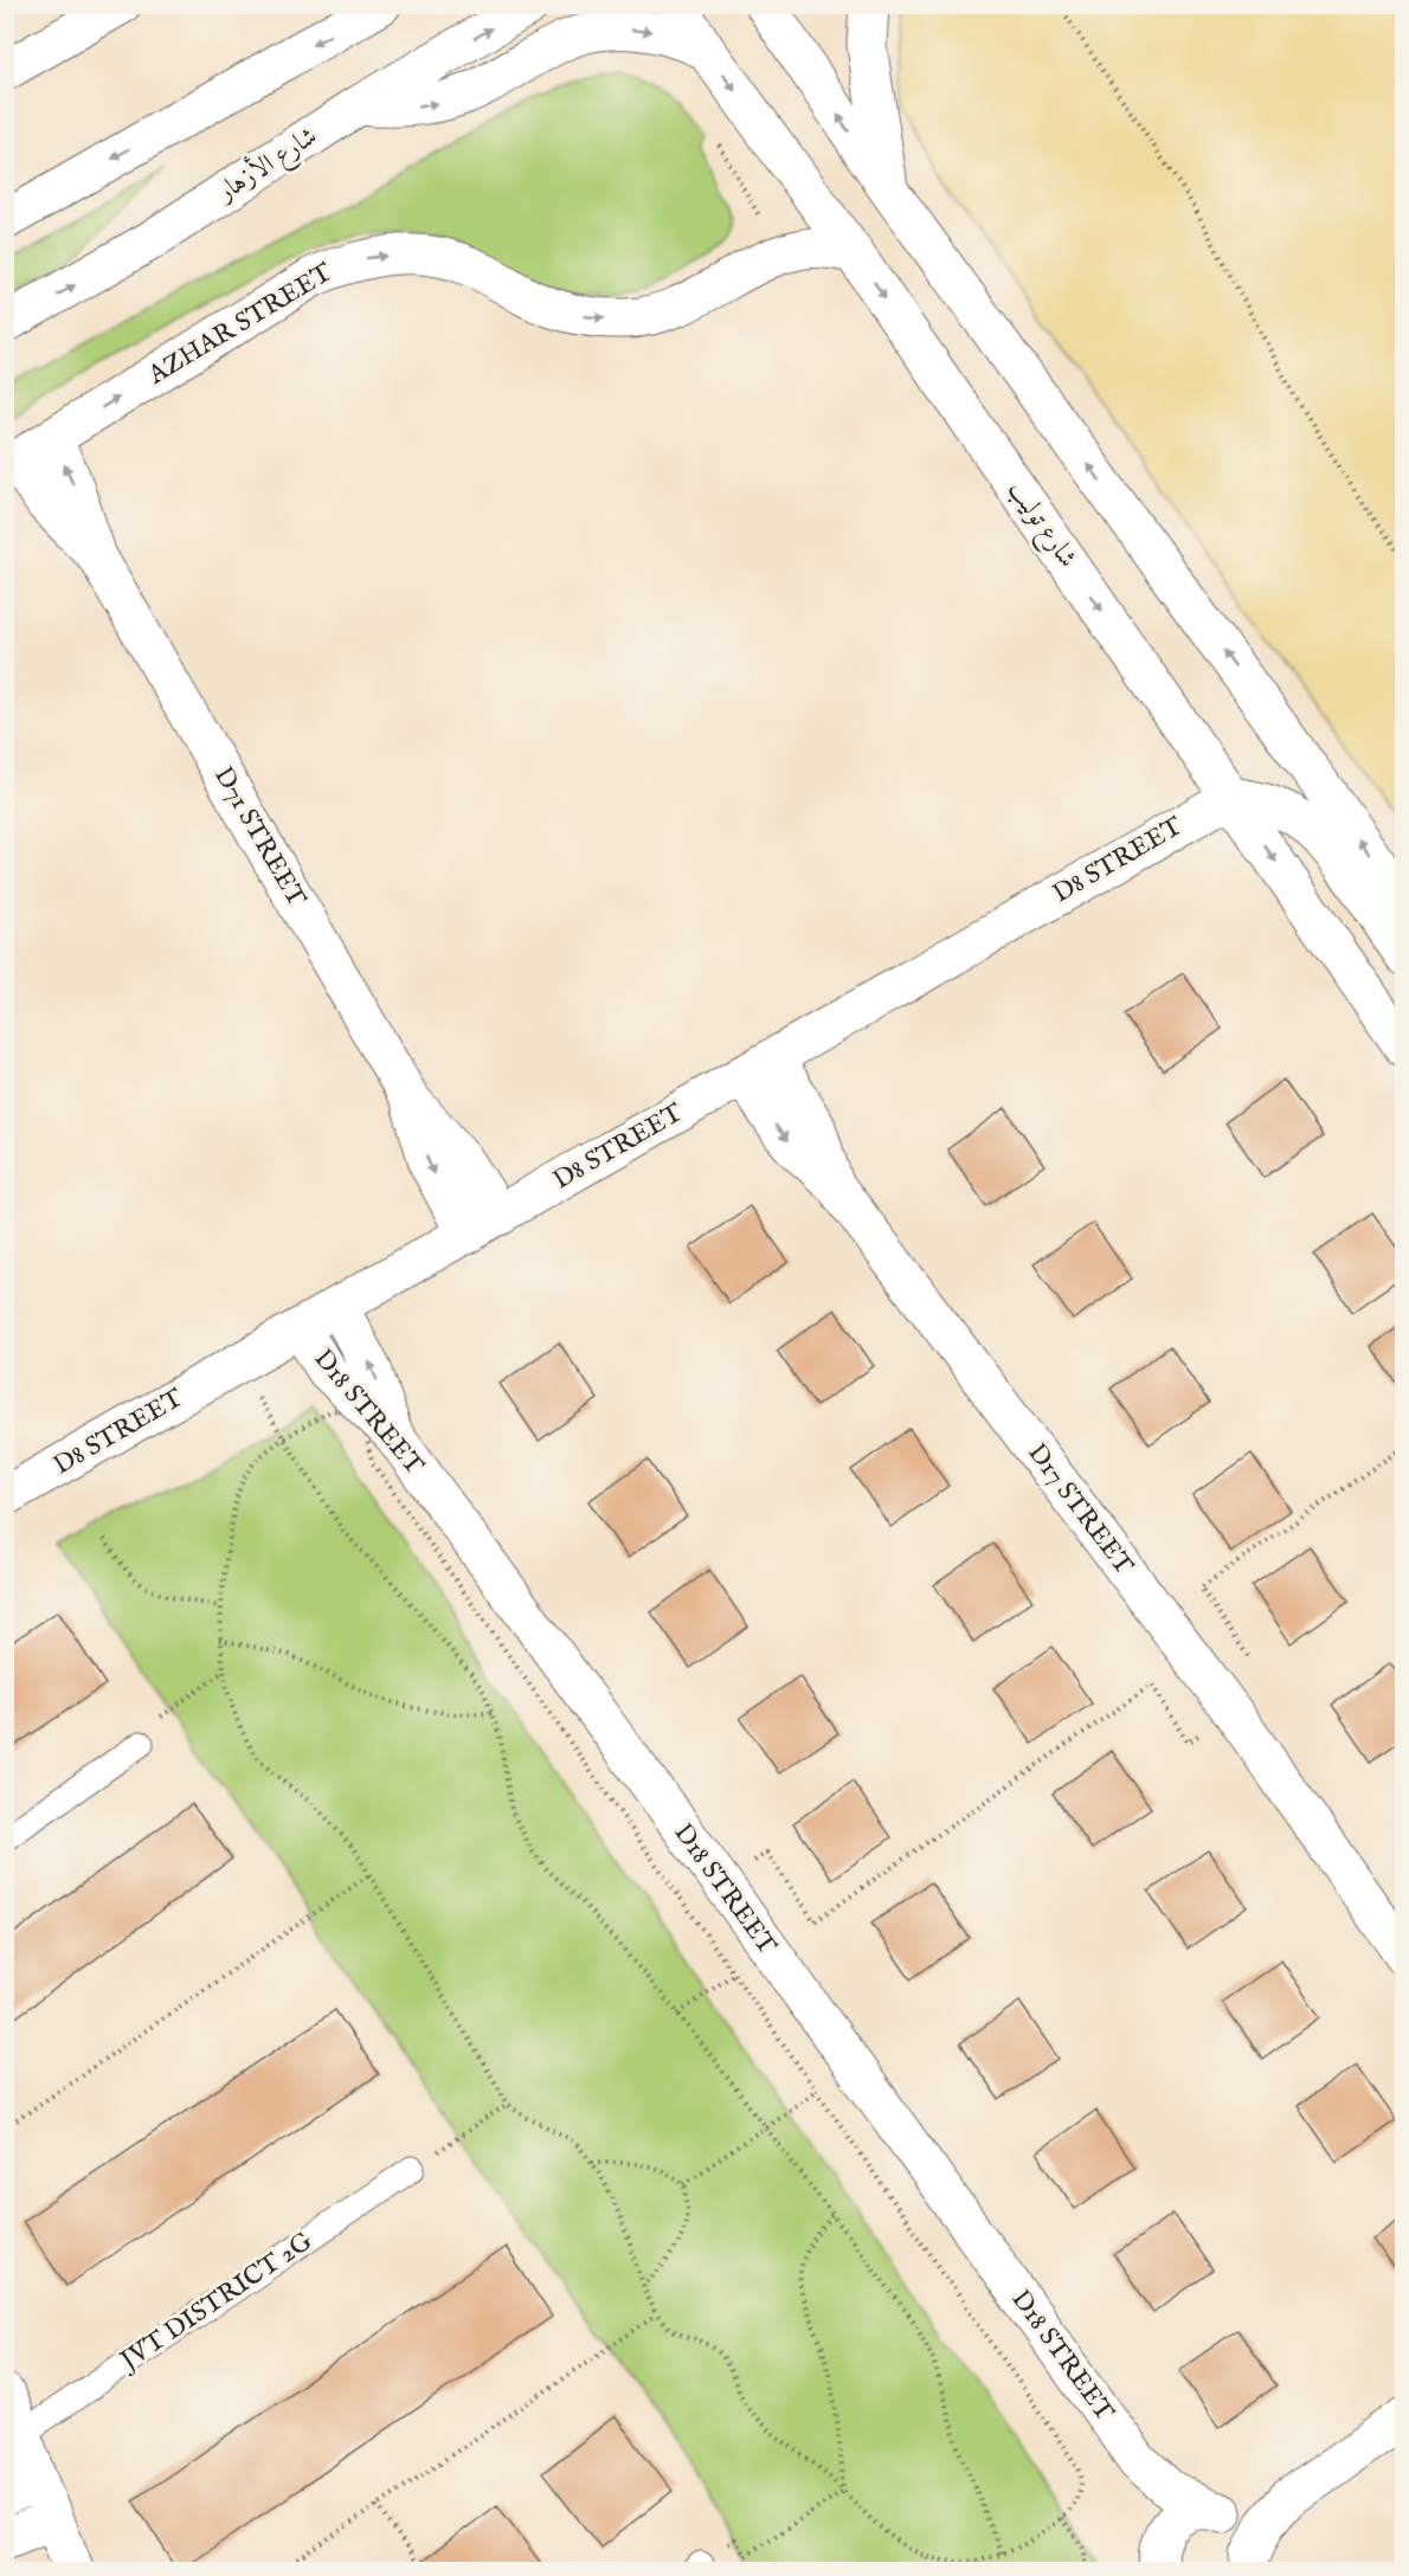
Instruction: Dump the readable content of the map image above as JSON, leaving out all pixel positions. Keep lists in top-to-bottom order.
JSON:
{
  "streets": {
    "street": [
      "شارع الأزهار",
      "AZHAR STREET",
      "شارع توليب",
      "D71 STREET",
      "D8 STREET",
      "D18 STREET",
      "D17 STREET"
    ],
    "lane": ["JVT DISTRICT 2G"]
  },
  "crossings": [
    ["AZHAR STREET", "شارع توليب"],
    ["AZHAR STREET", "D71 STREET"],
    ["شارع توليب", "D8 STREET"],
    ["D71 STREET", "D8 STREET"],
    ["D8 STREET", "D18 STREET"],
    ["D8 STREET", "D17 STREET"]
  ]
}
